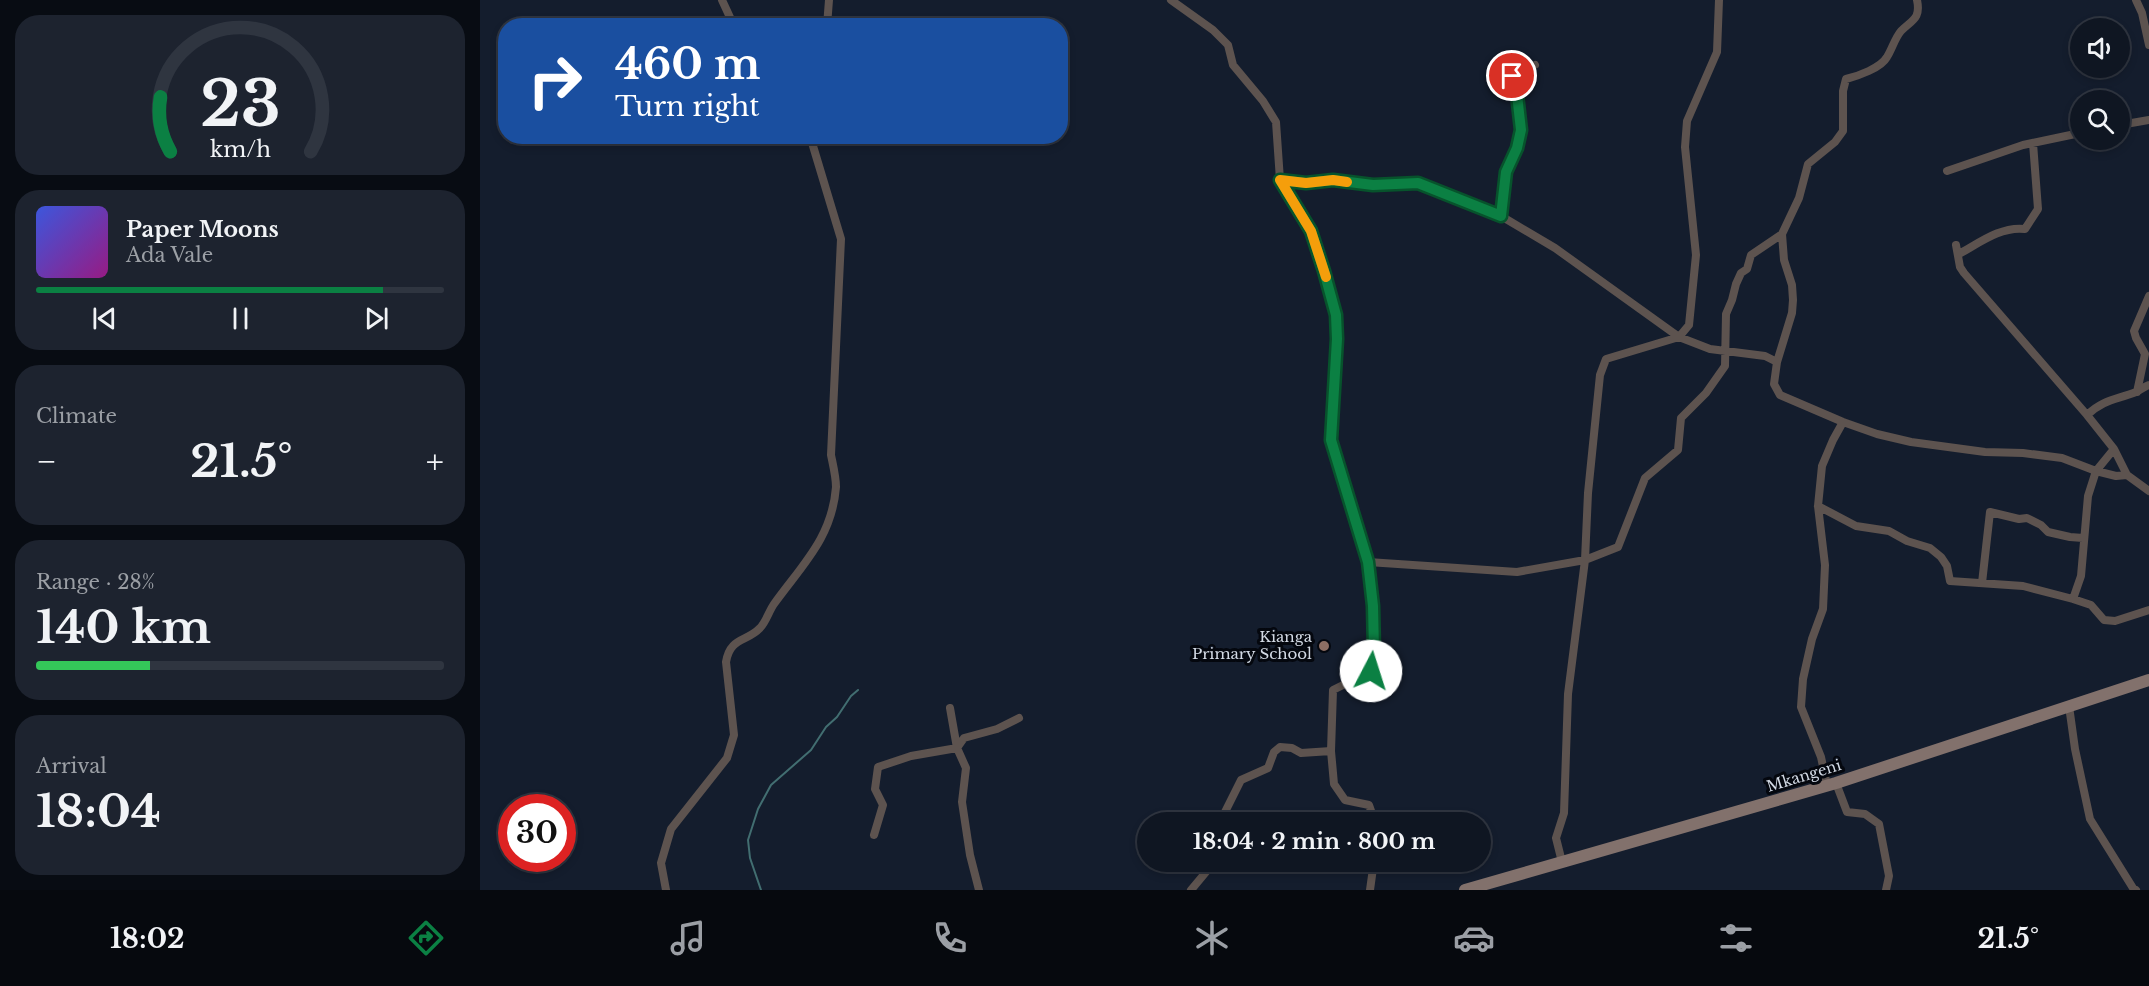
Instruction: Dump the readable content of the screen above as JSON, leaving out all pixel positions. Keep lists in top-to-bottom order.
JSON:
{
  "streets": {
    "street": ["Mkangeni"]
  },
  "places": ["Kianga Primary School"],
  "page": {
    "turn": ["460 m", "Turn right"],
    "song": ["Paper Moons", "Ada Vale"],
    "tile": [
      "Climate",
      ["Range · 28%", "140 km"],
      ["Arrival", "18:04"]
    ],
    "heat": ["−", "21.5°", "+"],
    "limit": "30",
    "trip": "18:04 · 2 min · 800 m",
    "tabs": ["18:02", "21.5°"],
    "gauge": ["23", "km/h"]
  }
}
